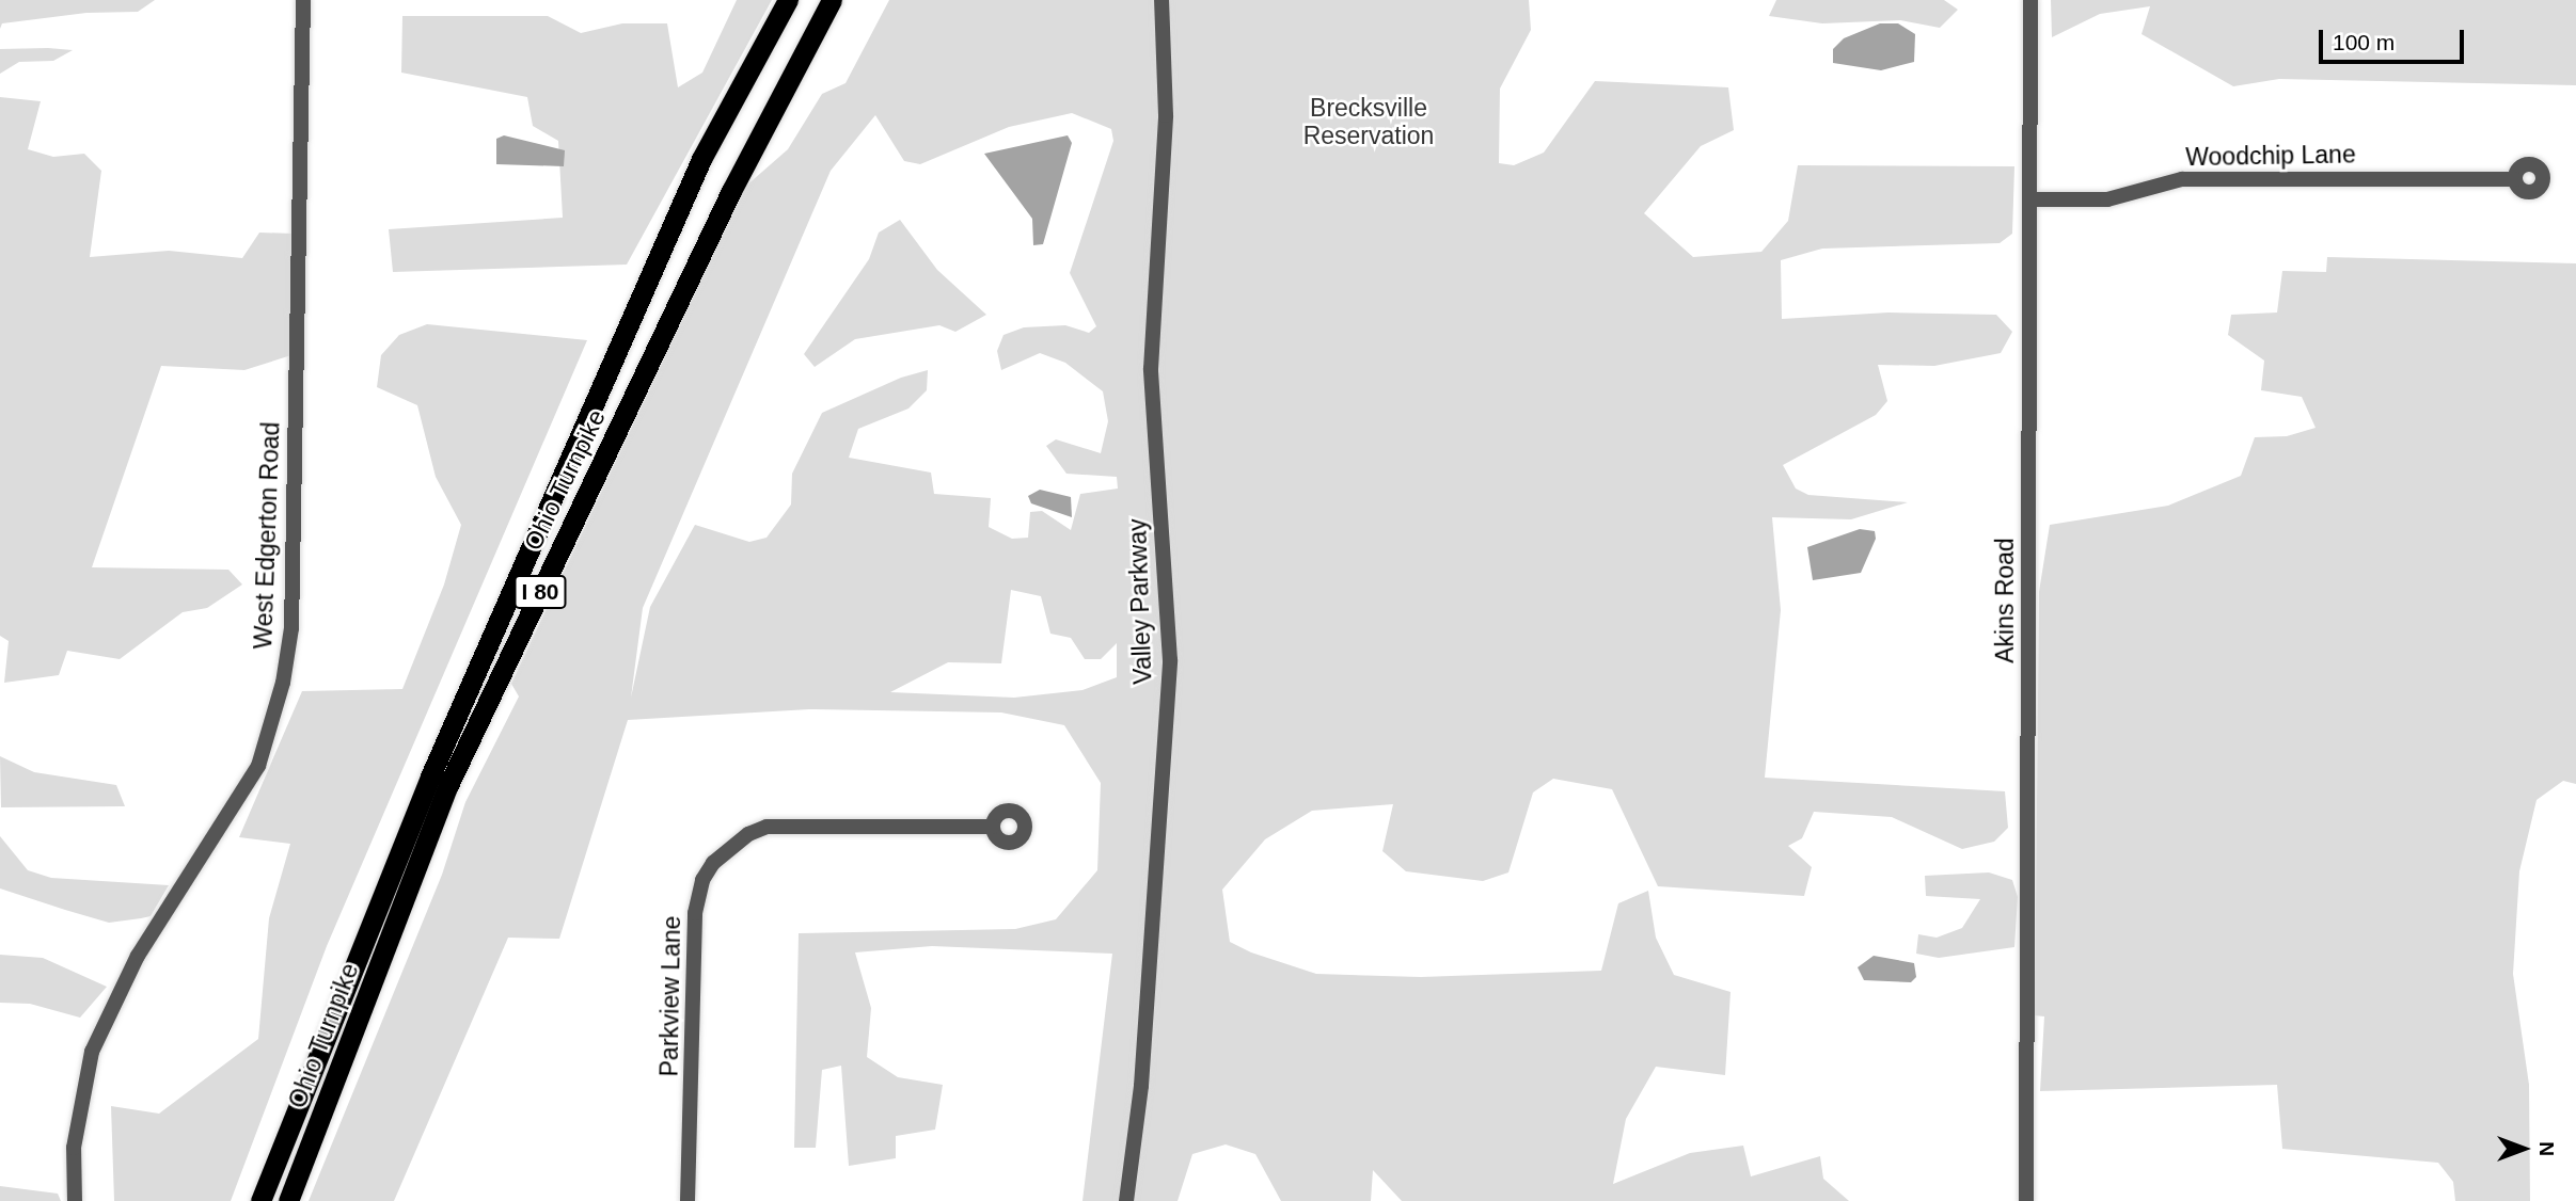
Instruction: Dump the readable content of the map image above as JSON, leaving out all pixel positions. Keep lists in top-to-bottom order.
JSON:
{
  "streets": {
    "highway": ["Ohio Turnpike", "I 80"],
    "street": [
      "Woodchip Lane",
      "West Edgerton Road",
      "Akins Road",
      "Valley Parkway",
      "Parkview Lane"
    ]
  },
  "crossings": [
    ["Woodchip Lane", "Akins Road"]
  ],
  "parks": ["Brecksville Reservation"],
  "scale_bar": "100 m",
  "north": "right"
}
